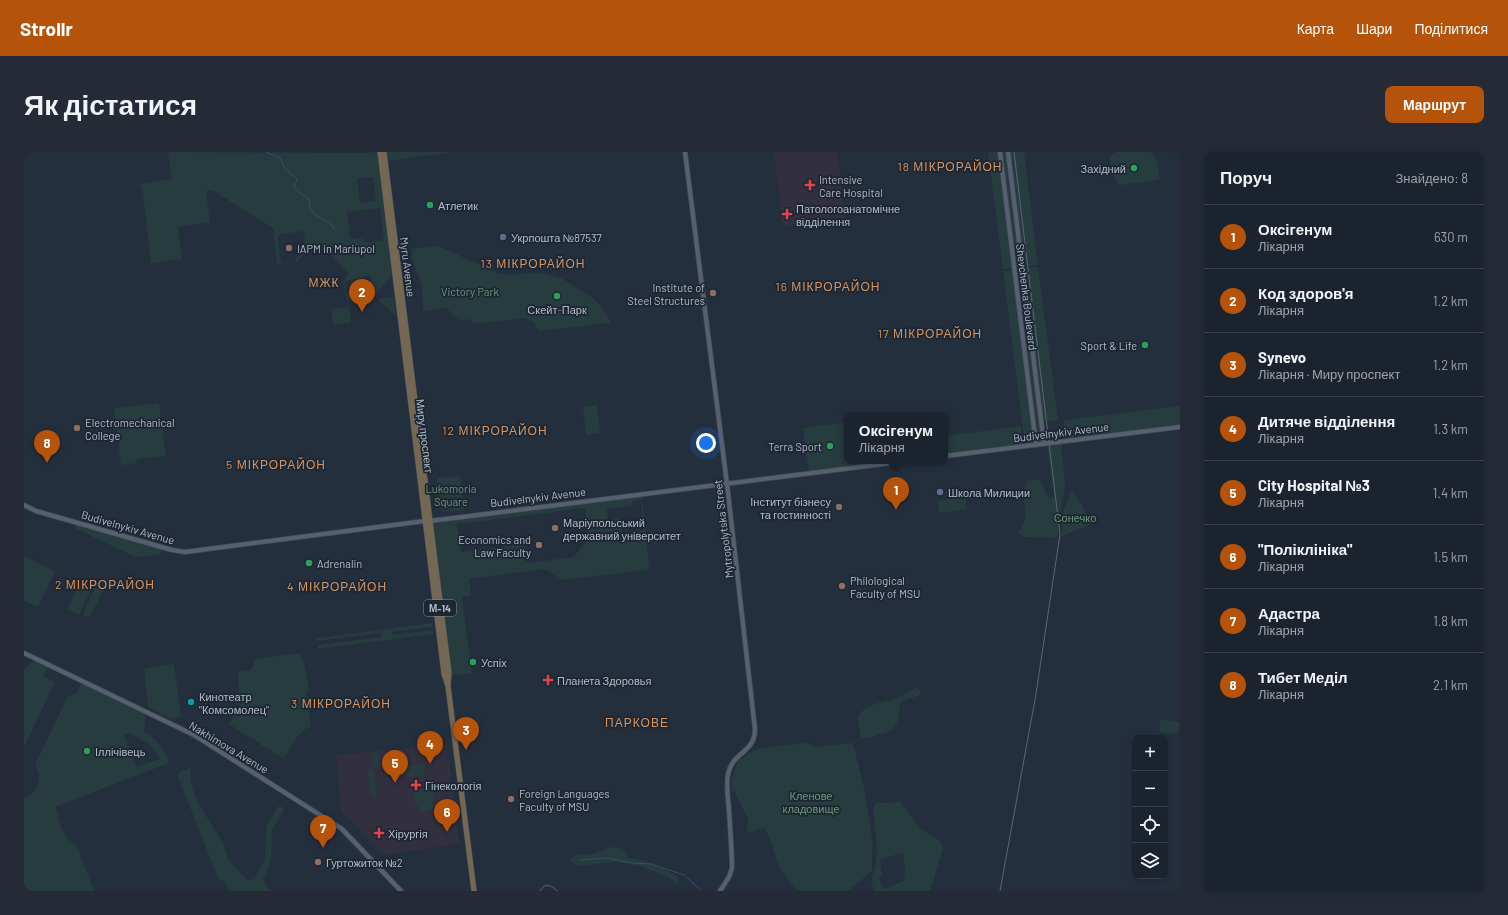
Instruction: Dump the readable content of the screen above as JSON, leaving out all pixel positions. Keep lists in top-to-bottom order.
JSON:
{
  "streets": {
    "highway": ["Myru Avenue", "М-14"],
    "main road": [
      "Shevchenka Boulevard",
      "Budivelnykiv Avenue",
      "Mytropolytska Street",
      "Nakhimova Avenue"
    ]
  },
  "crossings": [
    ["Myru Avenue", "Budivelnykiv Avenue"],
    ["Myru Avenue", "М-14"],
    ["Shevchenka Boulevard", "Budivelnykiv Avenue"],
    ["Budivelnykiv Avenue", "Mytropolytska Street"],
    ["Budivelnykiv Avenue", "М-14"]
  ],
  "districts": [
    "18 МІКРОРАЙОН",
    "13 МІКРОРАЙОН",
    "МЖК",
    "16 МІКРОРАЙОН",
    "17 МІКРОРАЙОН",
    "12 МІКРОРАЙОН",
    "5 МІКРОРАЙОН",
    "2 МІКРОРАЙОН",
    "4 МІКРОРАЙОН",
    "3 МІКРОРАЙОН",
    "ПАРКОВЕ"
  ],
  "parks": [
    "Victory Park",
    "Lukomoria Square",
    "Сонечко",
    "Кленове кладовище"
  ],
  "places": {
    "other": [
      "Західний",
      "Атлетик",
      "Укрпошта №87537",
      "IAPM in Mariupol",
      "Institute of Steel Structures",
      "Скейт-Парк",
      "Sport & Life",
      "Electromechanical College",
      "Terra Sport",
      "Школа Милиции",
      "Інститут бізнесу та гостинності",
      "Маріупольський державний університет",
      "Economics and Law Faculty",
      "Adrenalin",
      "Philological Faculty of MSU",
      "Успіх",
      "Кинотеатр \"Комсомолец\"",
      "Іллічівець",
      "Foreign Languages Faculty of MSU",
      "Гуртожиток №2"
    ],
    "health": [
      "Intensive Care Hospital",
      "Патологоанатомічне відділення",
      "Планета Здоровья",
      "Гінекологія",
      "Хірургія"
    ]
  },
  "page": {
    "header": "Strollr",
    "nav": ["Карта", "Шари", "Поділитися"],
    "buttons": "Маршрут",
    "title": "Як дістатися",
    "heading": ["Поруч", "Знайдено: 8"],
    "list": [
      {
        "mark": "1",
        "name": "Оксігенум",
        "note": "Лікарня",
        "value": "630 m"
      },
      {
        "mark": "2",
        "name": "Код здоров'я",
        "note": "Лікарня",
        "value": "1.2 km"
      },
      {
        "mark": "3",
        "name": "Synevo",
        "note": "Лікарня · Миру проспект",
        "value": "1.2 km"
      },
      {
        "mark": "4",
        "name": "Дитяче відділення",
        "note": "Лікарня",
        "value": "1.3 km"
      },
      {
        "mark": "5",
        "name": "City Hospital №3",
        "note": "Лікарня",
        "value": "1.4 km"
      },
      {
        "mark": "6",
        "name": "\"Поліклініка\"",
        "note": "Лікарня",
        "value": "1.5 km"
      },
      {
        "mark": "7",
        "name": "Адастра",
        "note": "Лікарня",
        "value": "1.8 km"
      },
      {
        "mark": "8",
        "name": "Тибет Меділ",
        "note": "Лікарня",
        "value": "2.1 km"
      }
    ],
    "pins": [
      "2",
      "8",
      "1",
      "3",
      "4",
      "5",
      "6",
      "7"
    ],
    "popup": ["Оксігенум", "Лікарня"],
    "map_buttons": ["+", "−"]
  }
}
